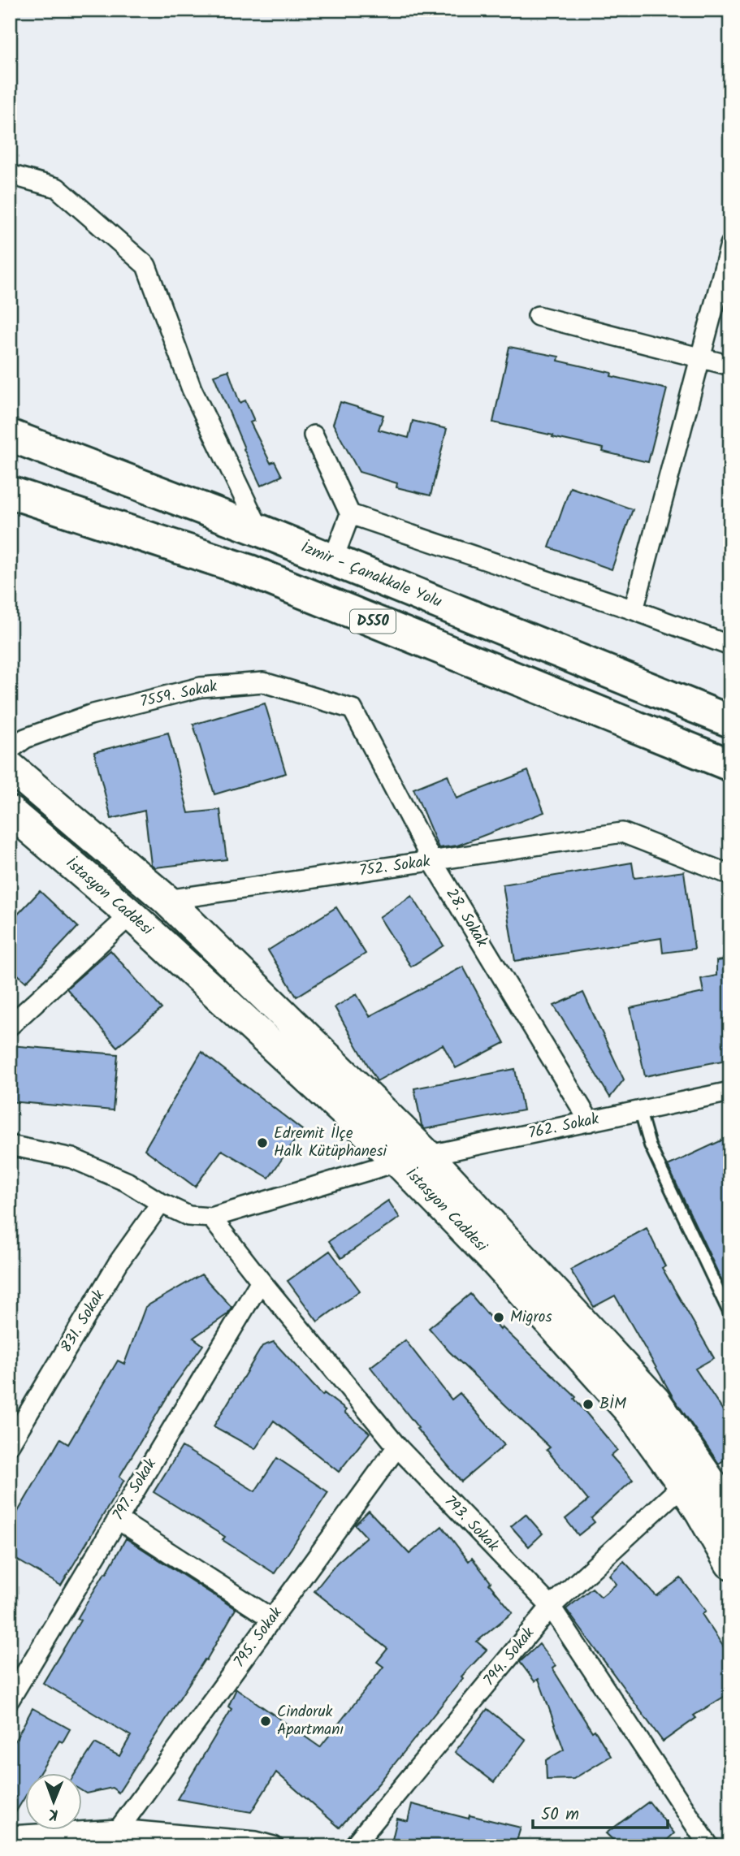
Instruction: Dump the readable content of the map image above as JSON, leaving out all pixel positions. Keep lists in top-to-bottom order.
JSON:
{
  "streets": {
    "highway": ["İzmir - Çanakkale Yolu", "D550"],
    "main road": ["İstasyon Caddesi"],
    "street": [
      "7559. Sokak",
      "752. Sokak",
      "28. Sokak",
      "762. Sokak",
      "831. Sokak",
      "797. Sokak",
      "793. Sokak",
      "795. Sokak",
      "794. Sokak"
    ]
  },
  "crossings": [
    ["7559. Sokak", "28. Sokak"],
    ["752. Sokak", "İstasyon Caddesi"],
    ["752. Sokak", "28. Sokak"],
    ["İstasyon Caddesi", "762. Sokak"],
    ["İstasyon Caddesi", "794. Sokak"],
    ["28. Sokak", "762. Sokak"],
    ["762. Sokak", "793. Sokak"],
    ["797. Sokak", "793. Sokak"],
    ["793. Sokak", "795. Sokak"],
    ["793. Sokak", "794. Sokak"]
  ],
  "places": [
    "Edremit İlçe Halk Kütüphanesi",
    "Migros",
    "BİM",
    "Cindoruk Apartmanı"
  ],
  "scale_bar": "50 m",
  "north": "bottom"
}
